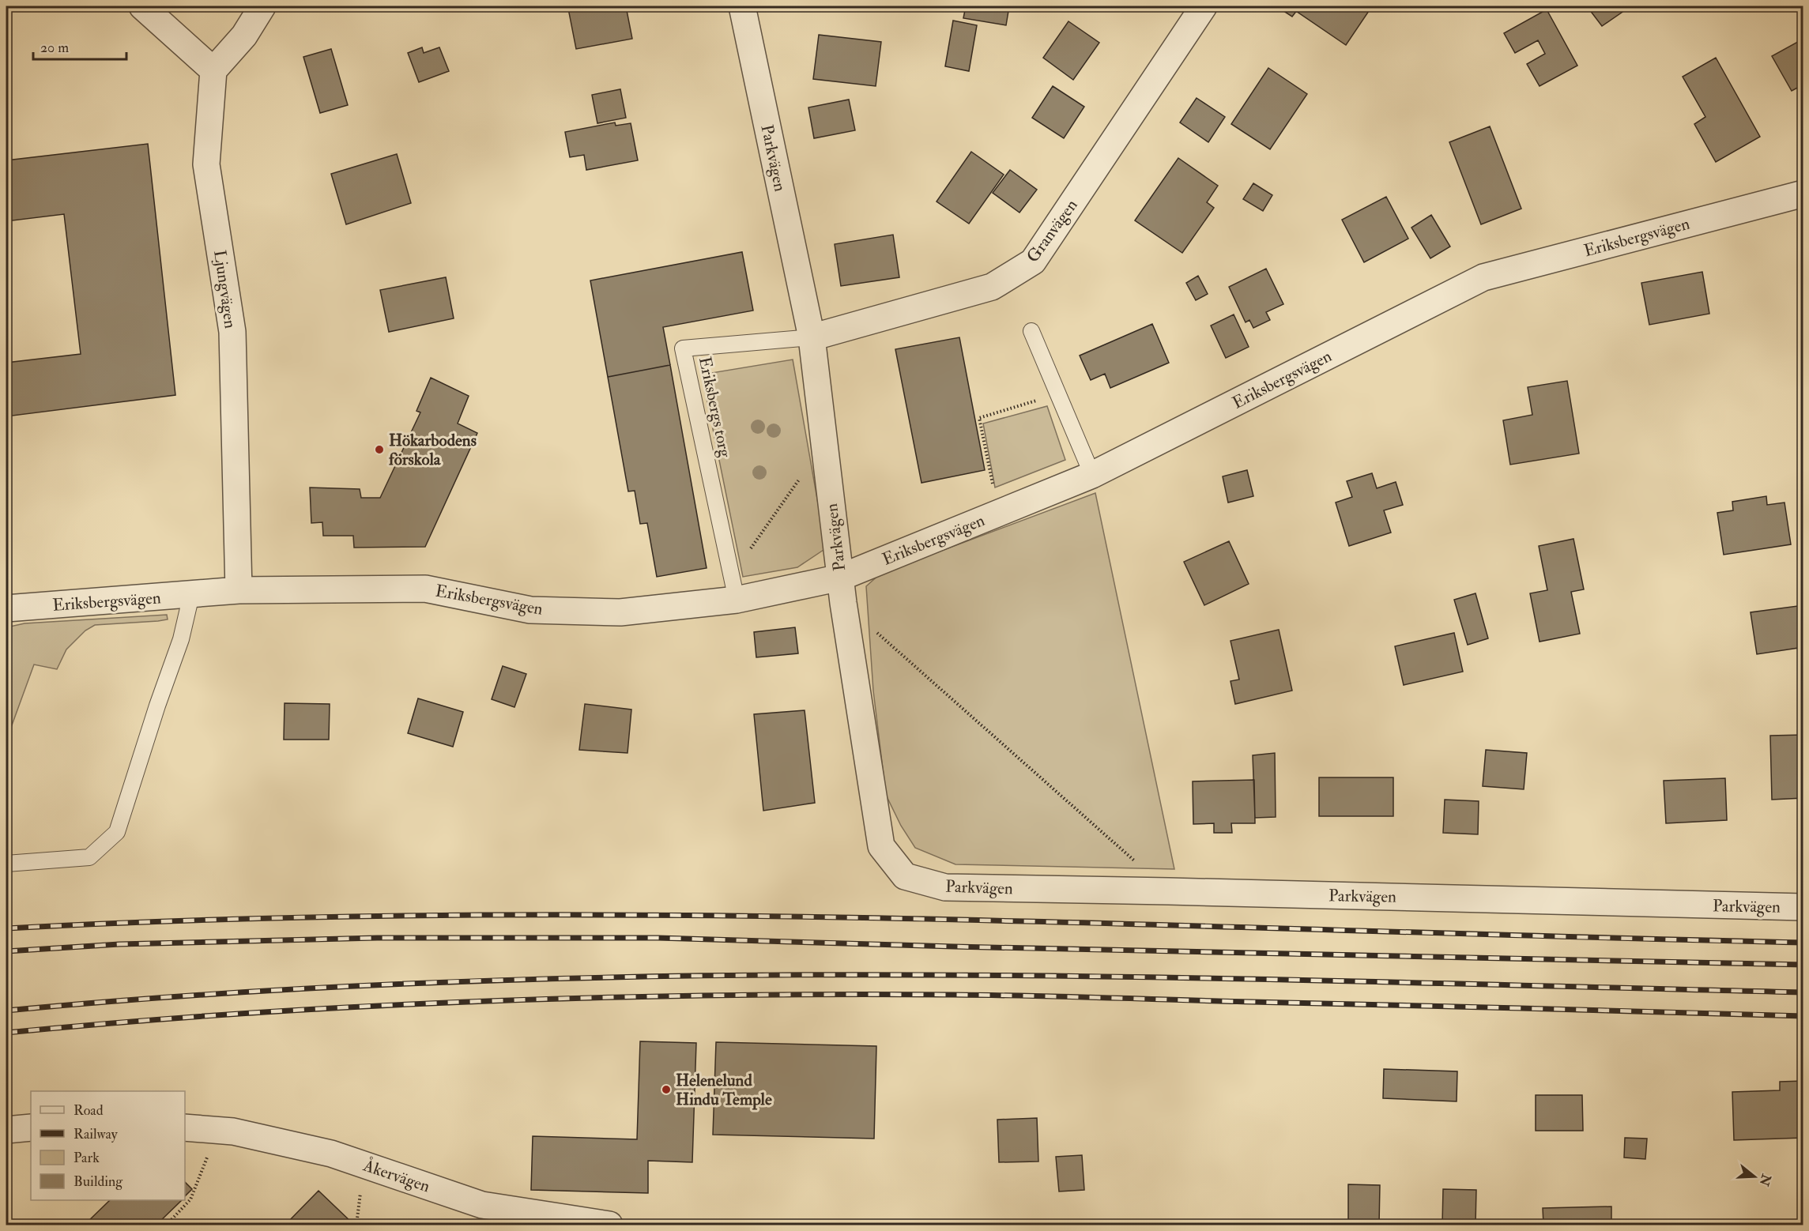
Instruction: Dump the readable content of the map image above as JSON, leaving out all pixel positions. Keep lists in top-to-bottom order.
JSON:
{
  "streets": {
    "street": [
      "Parkvägen",
      "Granvägen",
      "Eriksbergsvägen",
      "Ljungvägen",
      "Åkervägen"
    ],
    "lane": ["Eriksbergs torg"]
  },
  "crossings": [
    ["Parkvägen", "Granvägen"],
    ["Parkvägen", "Eriksbergsvägen"],
    ["Parkvägen", "Eriksbergs torg"],
    ["Granvägen", "Eriksbergs torg"],
    ["Eriksbergsvägen", "Ljungvägen"],
    ["Eriksbergsvägen", "Eriksbergs torg"]
  ],
  "places": ["Hökarbodens förskola", "Helenelund Hindu Temple"],
  "legend": [
    "Road",
    "Railway",
    "Park",
    "Building"
  ],
  "scale_bar": "20 m",
  "north": "right"
}
